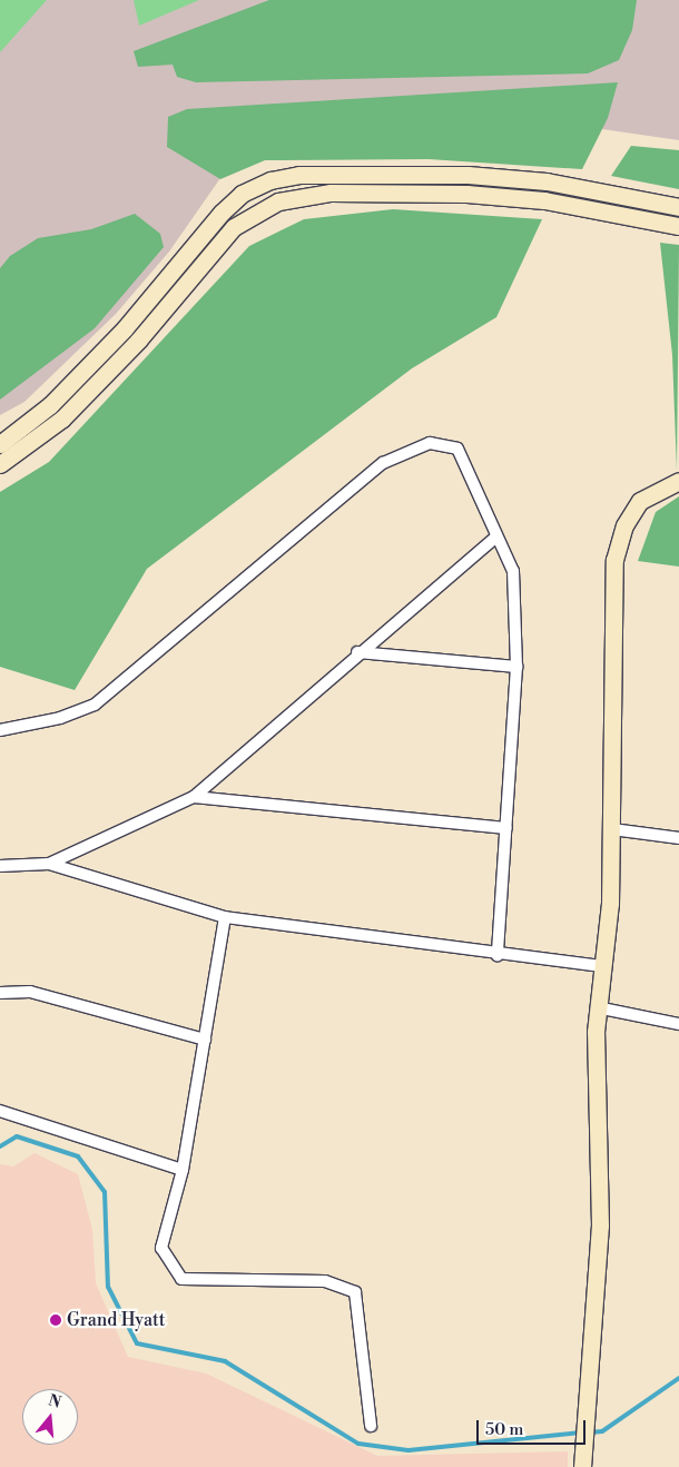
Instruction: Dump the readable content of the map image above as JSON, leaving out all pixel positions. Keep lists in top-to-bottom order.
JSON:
{
  "places": ["Grand Hyatt"],
  "scale_bar": "50 m",
  "north": "top"
}
